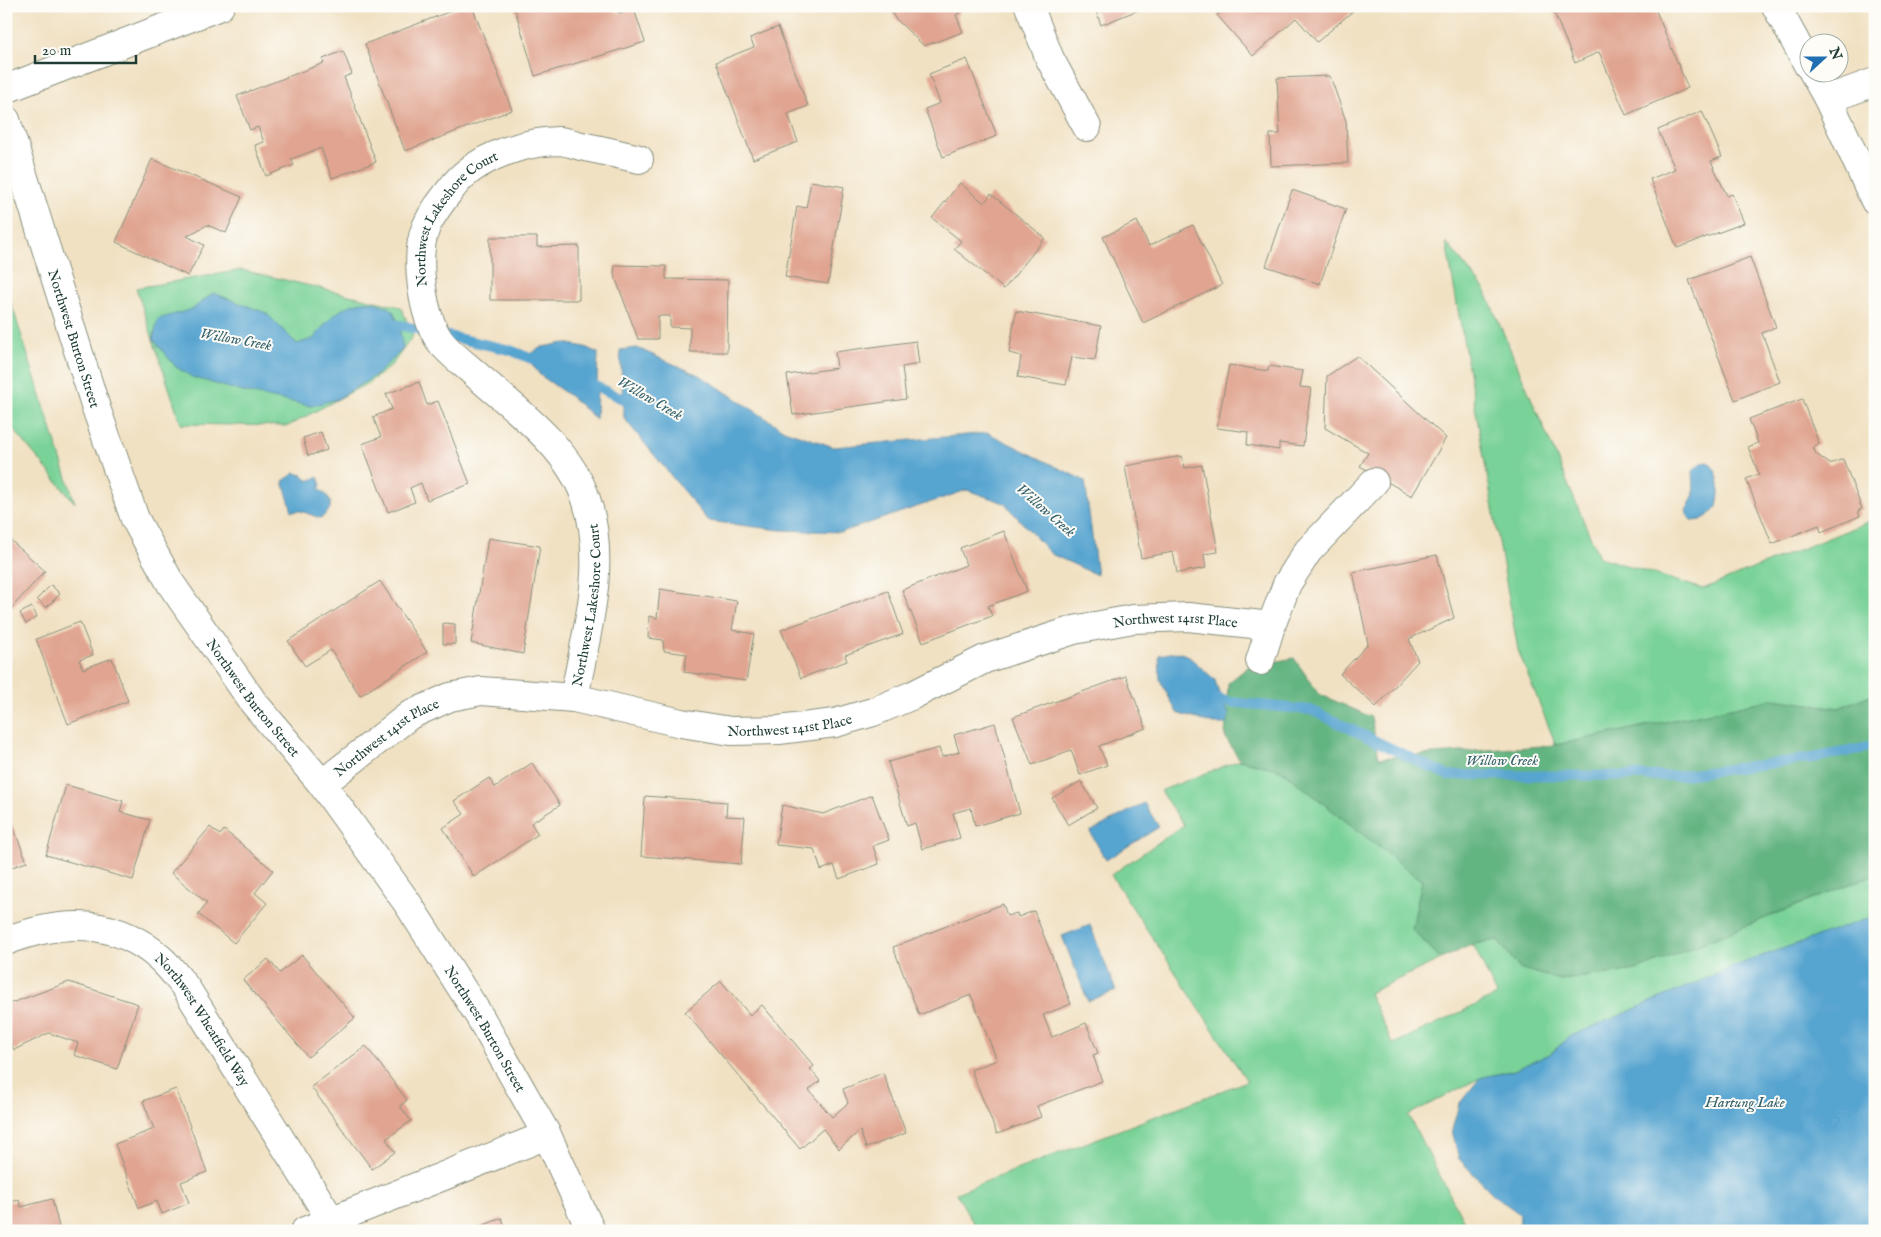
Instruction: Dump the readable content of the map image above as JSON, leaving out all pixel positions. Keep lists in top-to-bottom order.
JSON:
{
  "streets": {
    "street": [
      "Northwest Lakeshore Court",
      "Northwest Burton Street",
      "Northwest 141st Place",
      "Northwest Wheatfield Way"
    ]
  },
  "crossings": [
    ["Northwest Lakeshore Court", "Northwest 141st Place"],
    ["Northwest Burton Street", "Northwest 141st Place"]
  ],
  "water": ["Willow Creek", "Hartung Lake"],
  "scale_bar": "20 m",
  "north": "right"
}
